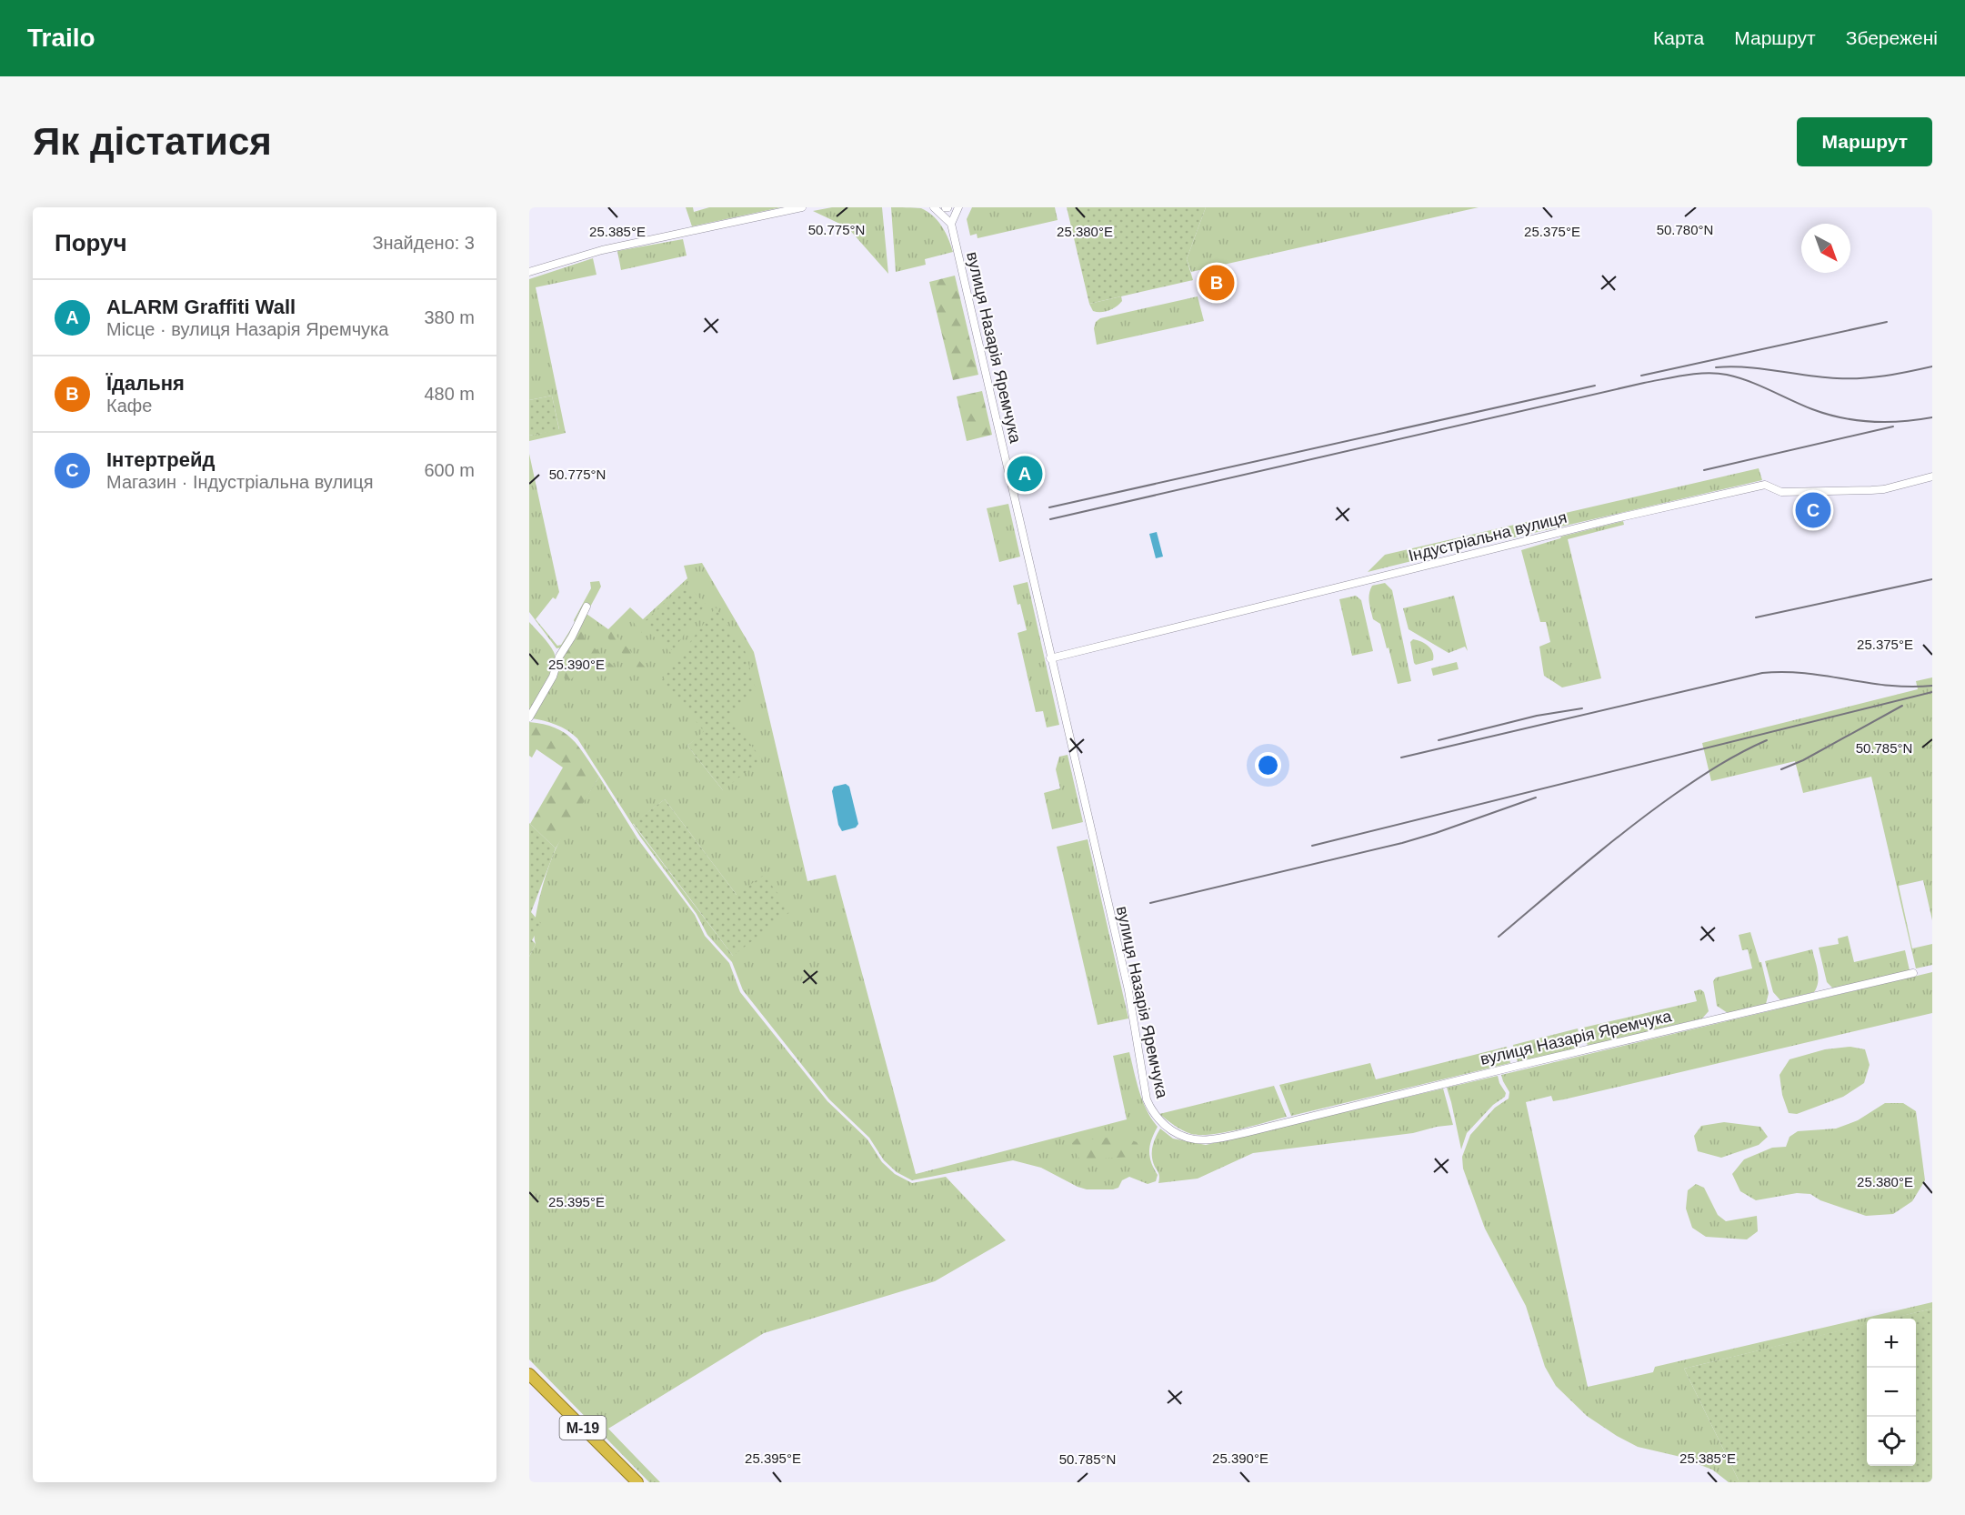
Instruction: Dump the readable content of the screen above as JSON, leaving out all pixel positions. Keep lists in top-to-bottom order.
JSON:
{
  "streets": {
    "highway": ["М-19"],
    "street": ["вулиця Назарія Яремчука", "Індустріальна вулиця"]
  },
  "crossings": [
    ["вулиця Назарія Яремчука", "Індустріальна вулиця"]
  ],
  "north": "bottom right",
  "page": {
    "header": "Trailo",
    "nav": ["Карта", "Маршрут", "Збережені"],
    "buttons": "Маршрут",
    "title": "Як дістатися",
    "heading": ["Поруч", "Знайдено: 3"],
    "pins": ["B", "A", "C"],
    "list": [
      {
        "mark": "A",
        "name": "ALARM Graffiti Wall",
        "note": "Місце · вулиця Назарія Яремчука",
        "value": "380 m"
      },
      {
        "mark": "B",
        "name": "Їдальня",
        "note": "Кафе",
        "value": "480 m"
      },
      {
        "mark": "C",
        "name": "Інтертрейд",
        "note": "Магазин · Індустріальна вулиця",
        "value": "600 m"
      }
    ],
    "map_buttons": ["+", "−"]
  },
  "coordinates": [
    "50.775°N",
    "50.780°N",
    "25.385°E",
    "25.380°E",
    "25.375°E",
    "25.390°E",
    "50.785°N",
    "25.395°E"
  ]
}
